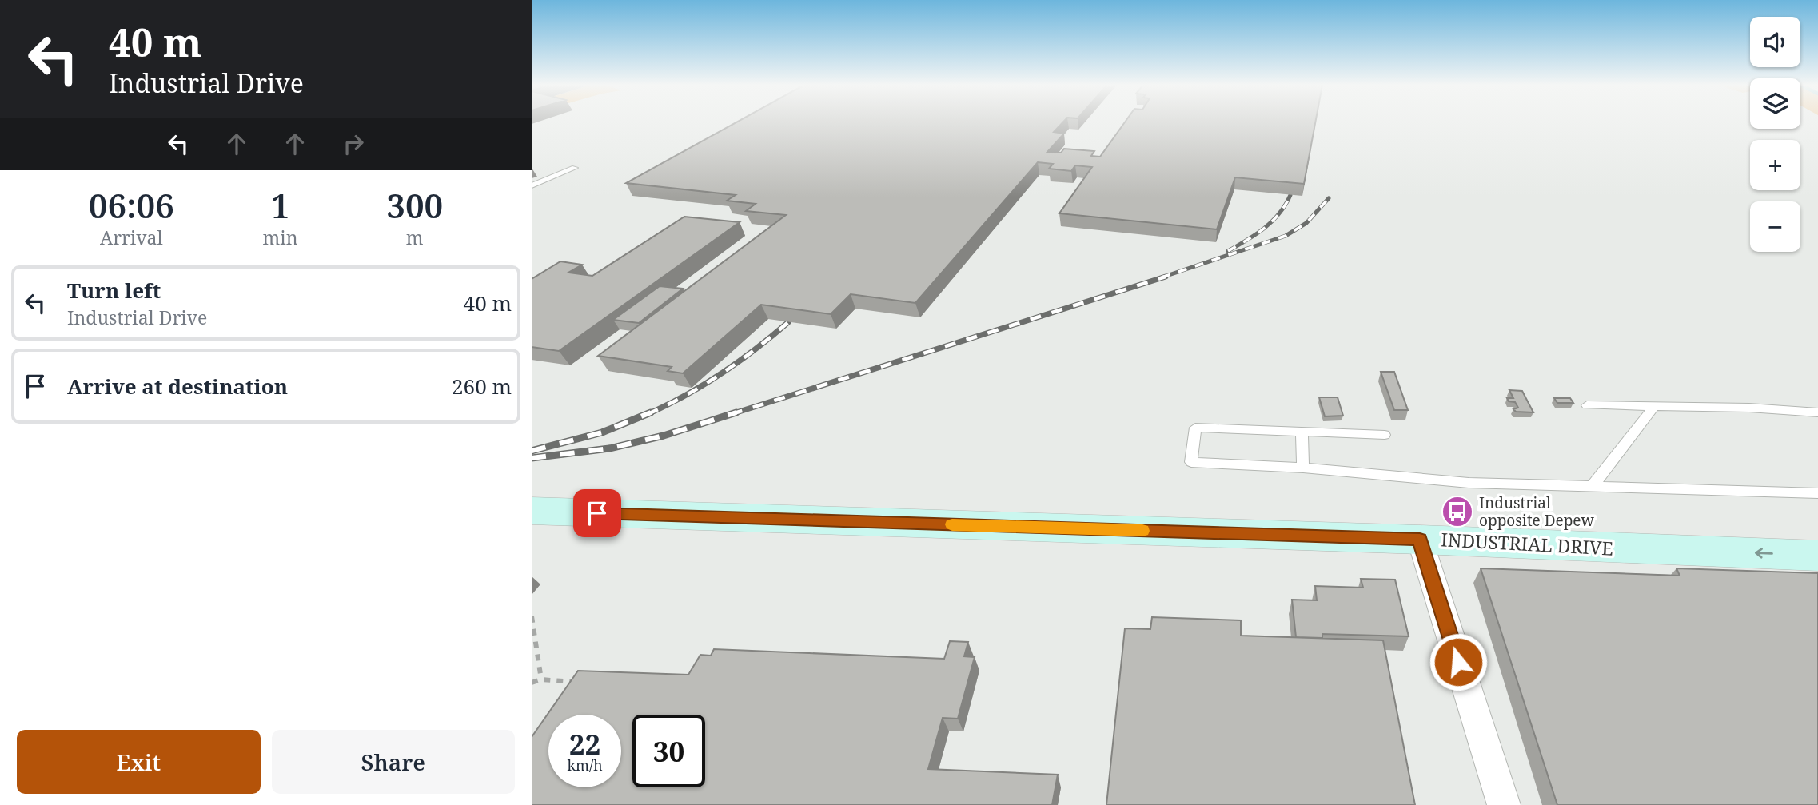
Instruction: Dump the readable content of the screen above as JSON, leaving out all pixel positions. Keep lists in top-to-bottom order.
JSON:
{
  "streets": {
    "main road": ["INDUSTRIAL DRIVE"]
  },
  "places": {
    "bus stop": ["Industrial opposite Depew"]
  },
  "page": {
    "turn": ["40 m", "Industrial Drive"],
    "map_buttons": ["+", "−"],
    "eta": [
      "06:06",
      "Arrival",
      "1",
      "min",
      "300",
      "m"
    ],
    "list": [
      {
        "name": "Turn left",
        "note": "Industrial Drive",
        "value": "40 m"
      },
      {
        "name": "Arrive at destination",
        "value": "260 m"
      }
    ],
    "speed": "22 km/h",
    "limit": "30",
    "buttons": ["Exit", "Share"]
  }
}
